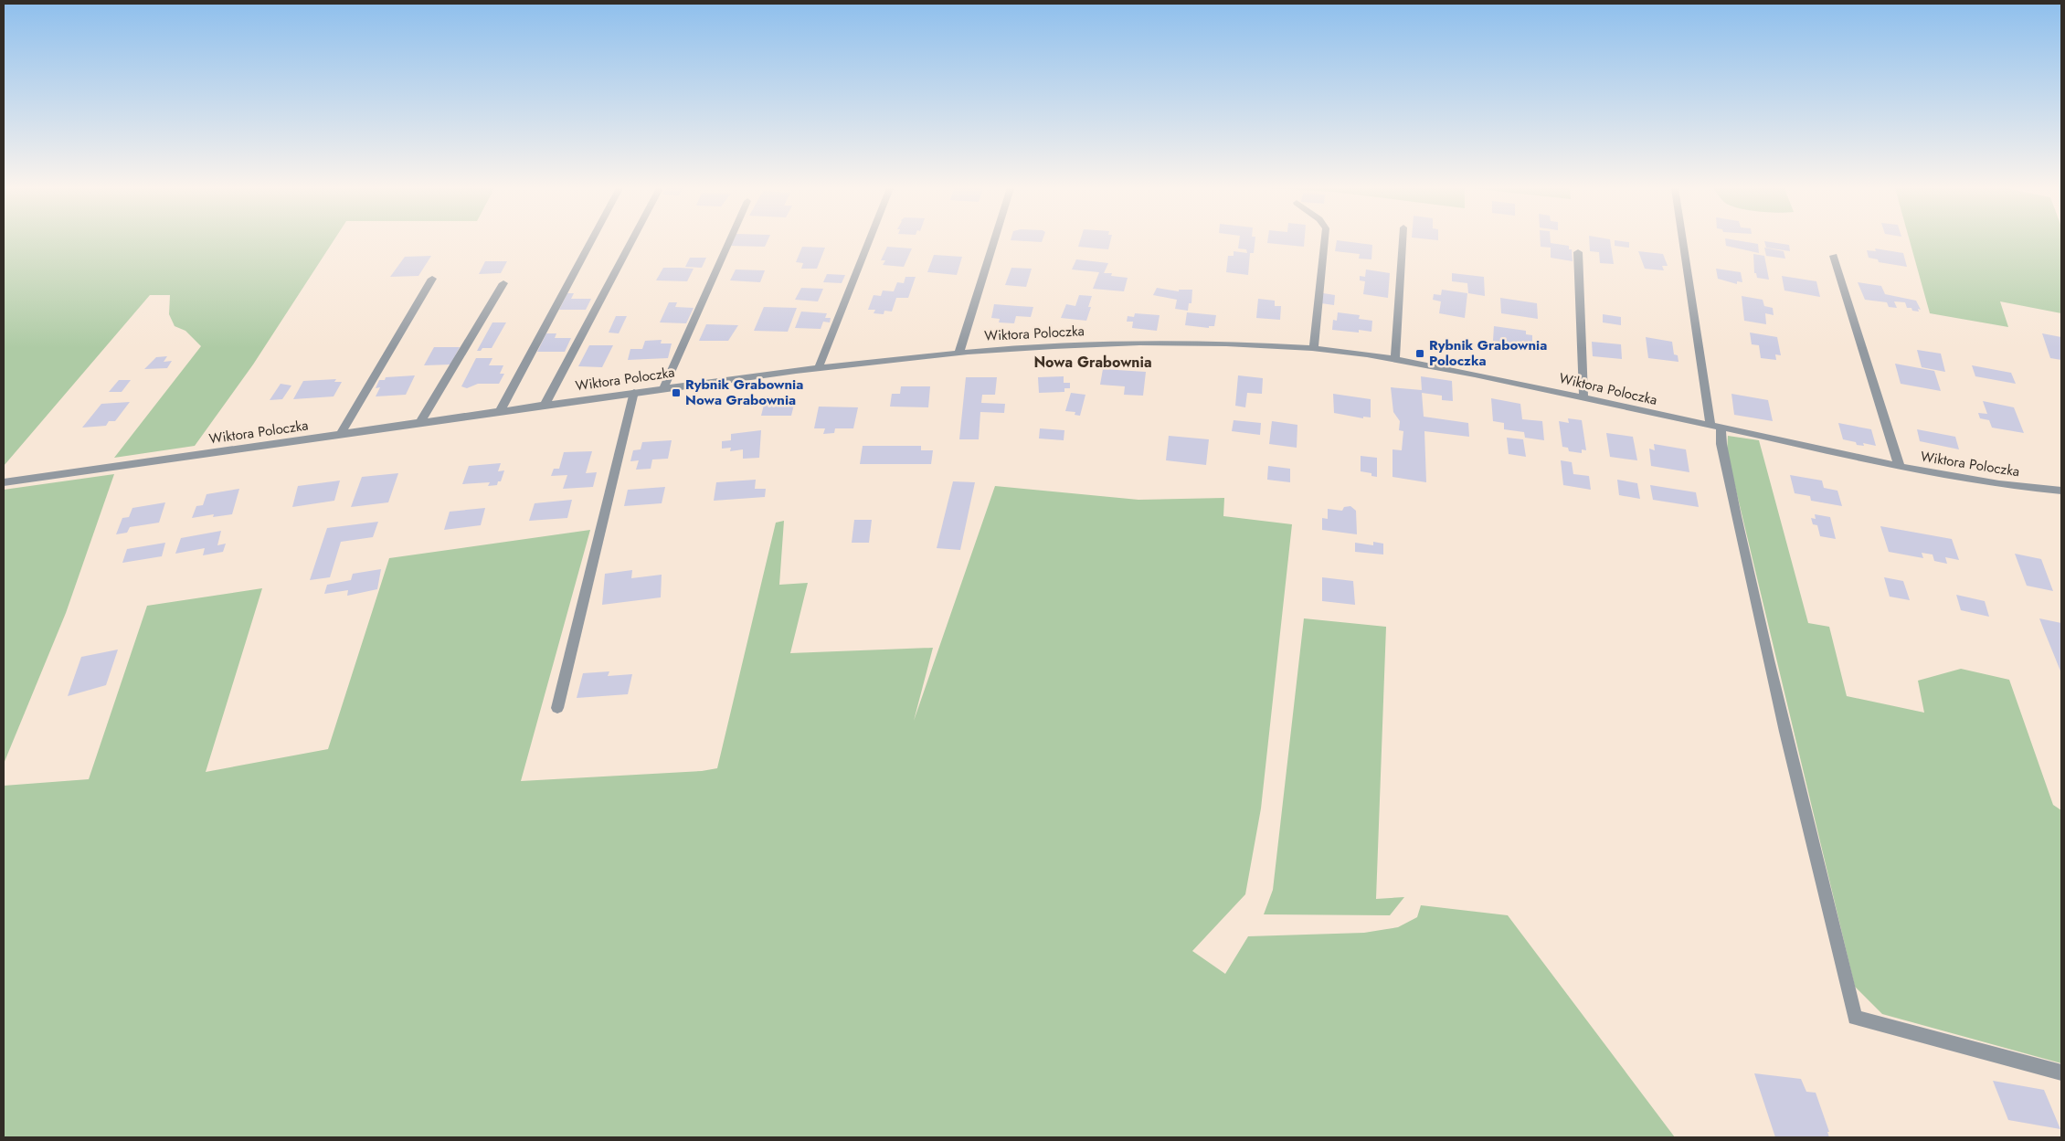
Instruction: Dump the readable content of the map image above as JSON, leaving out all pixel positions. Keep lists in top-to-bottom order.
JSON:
{
  "streets": {
    "street": ["Wiktora Poloczka"]
  },
  "districts": ["Nowa Grabownia"],
  "places": {
    "transit": ["Rybnik Grabownia Poloczka", "Rybnik Grabownia Nowa Grabownia"]
  }
}
